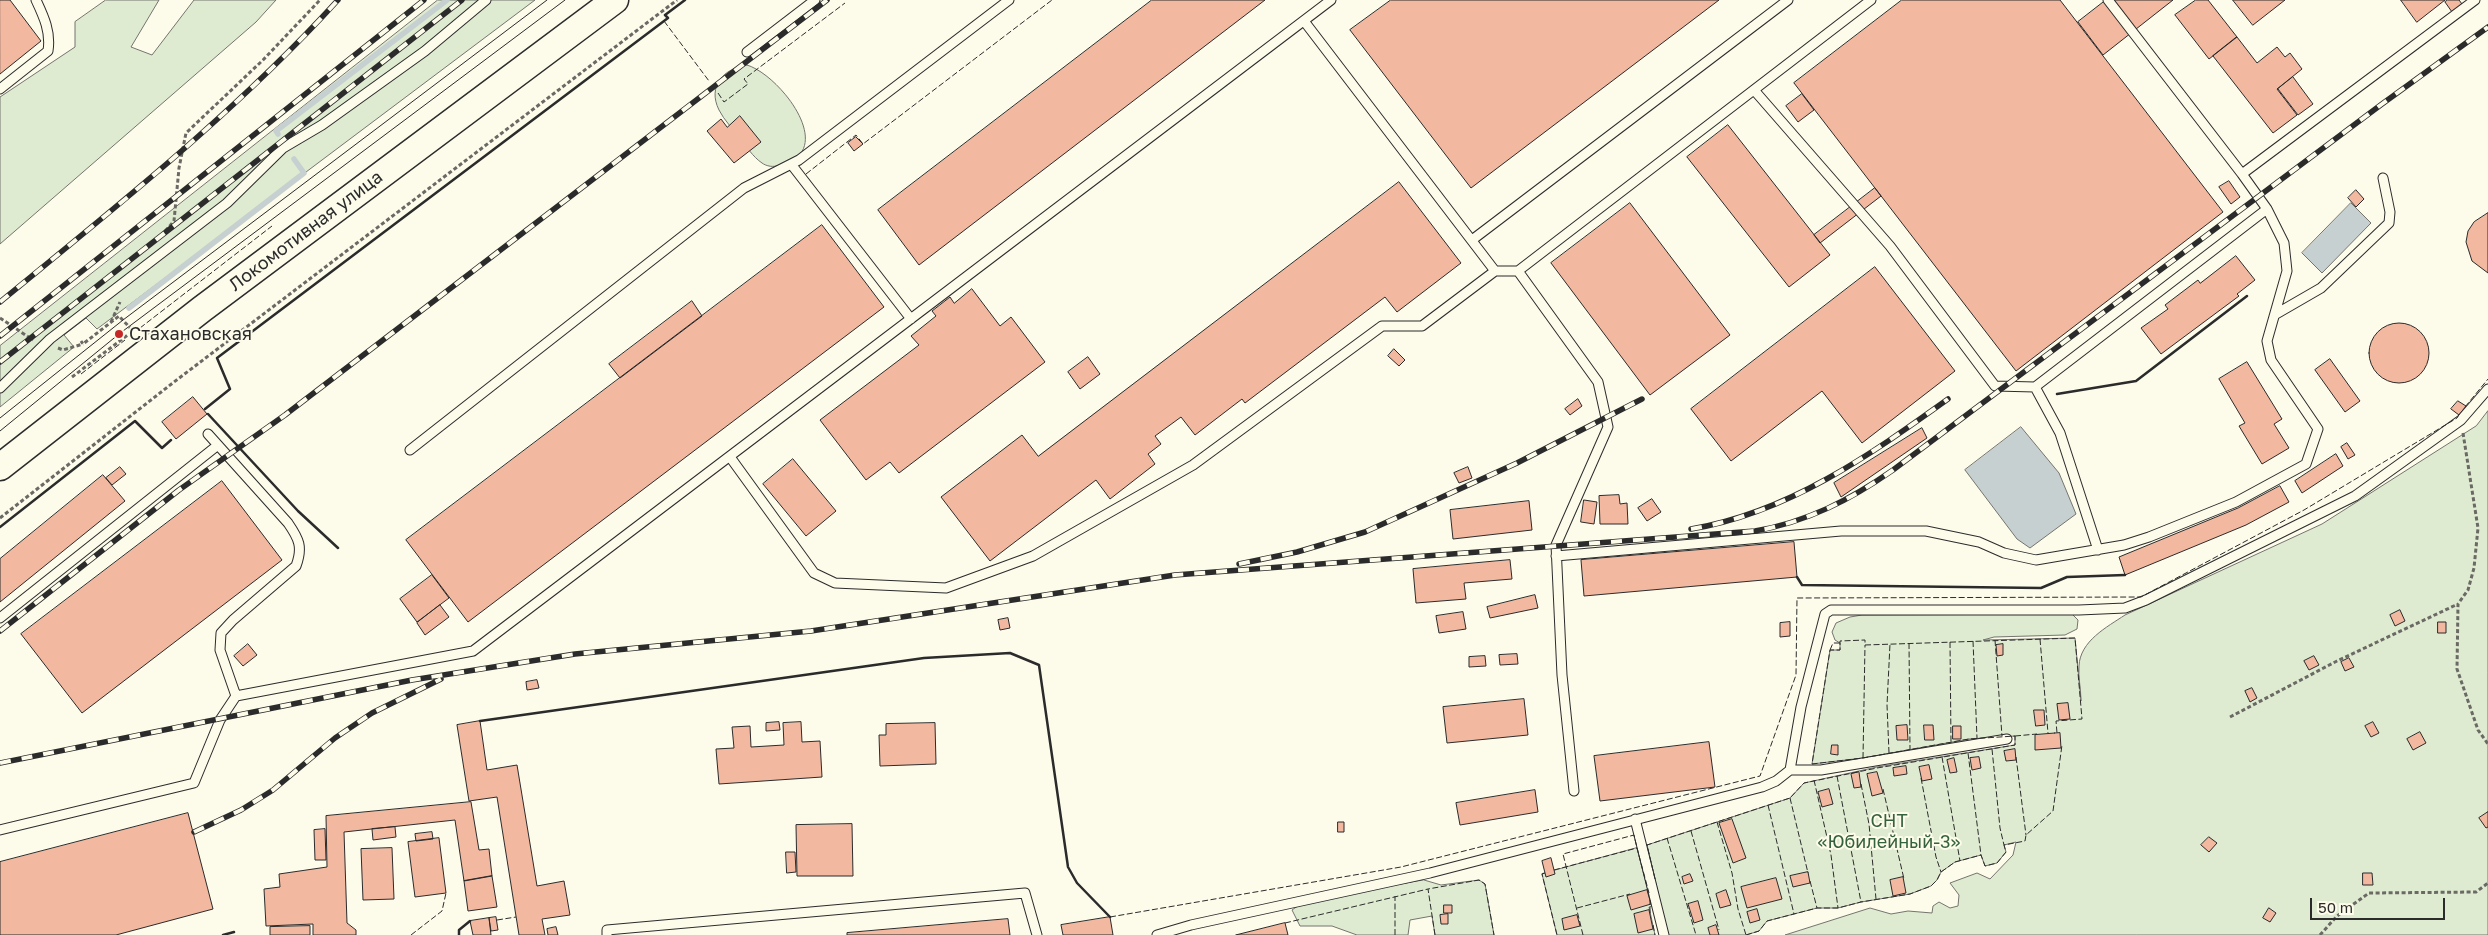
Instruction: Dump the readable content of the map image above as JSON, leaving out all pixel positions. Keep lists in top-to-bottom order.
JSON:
{
  "streets": {
    "main road": ["Локомотивная улица"]
  },
  "parks": ["СНТ «Юбилейный-3»"],
  "places": ["Стахановская"],
  "scale_bar": "50 m"
}
